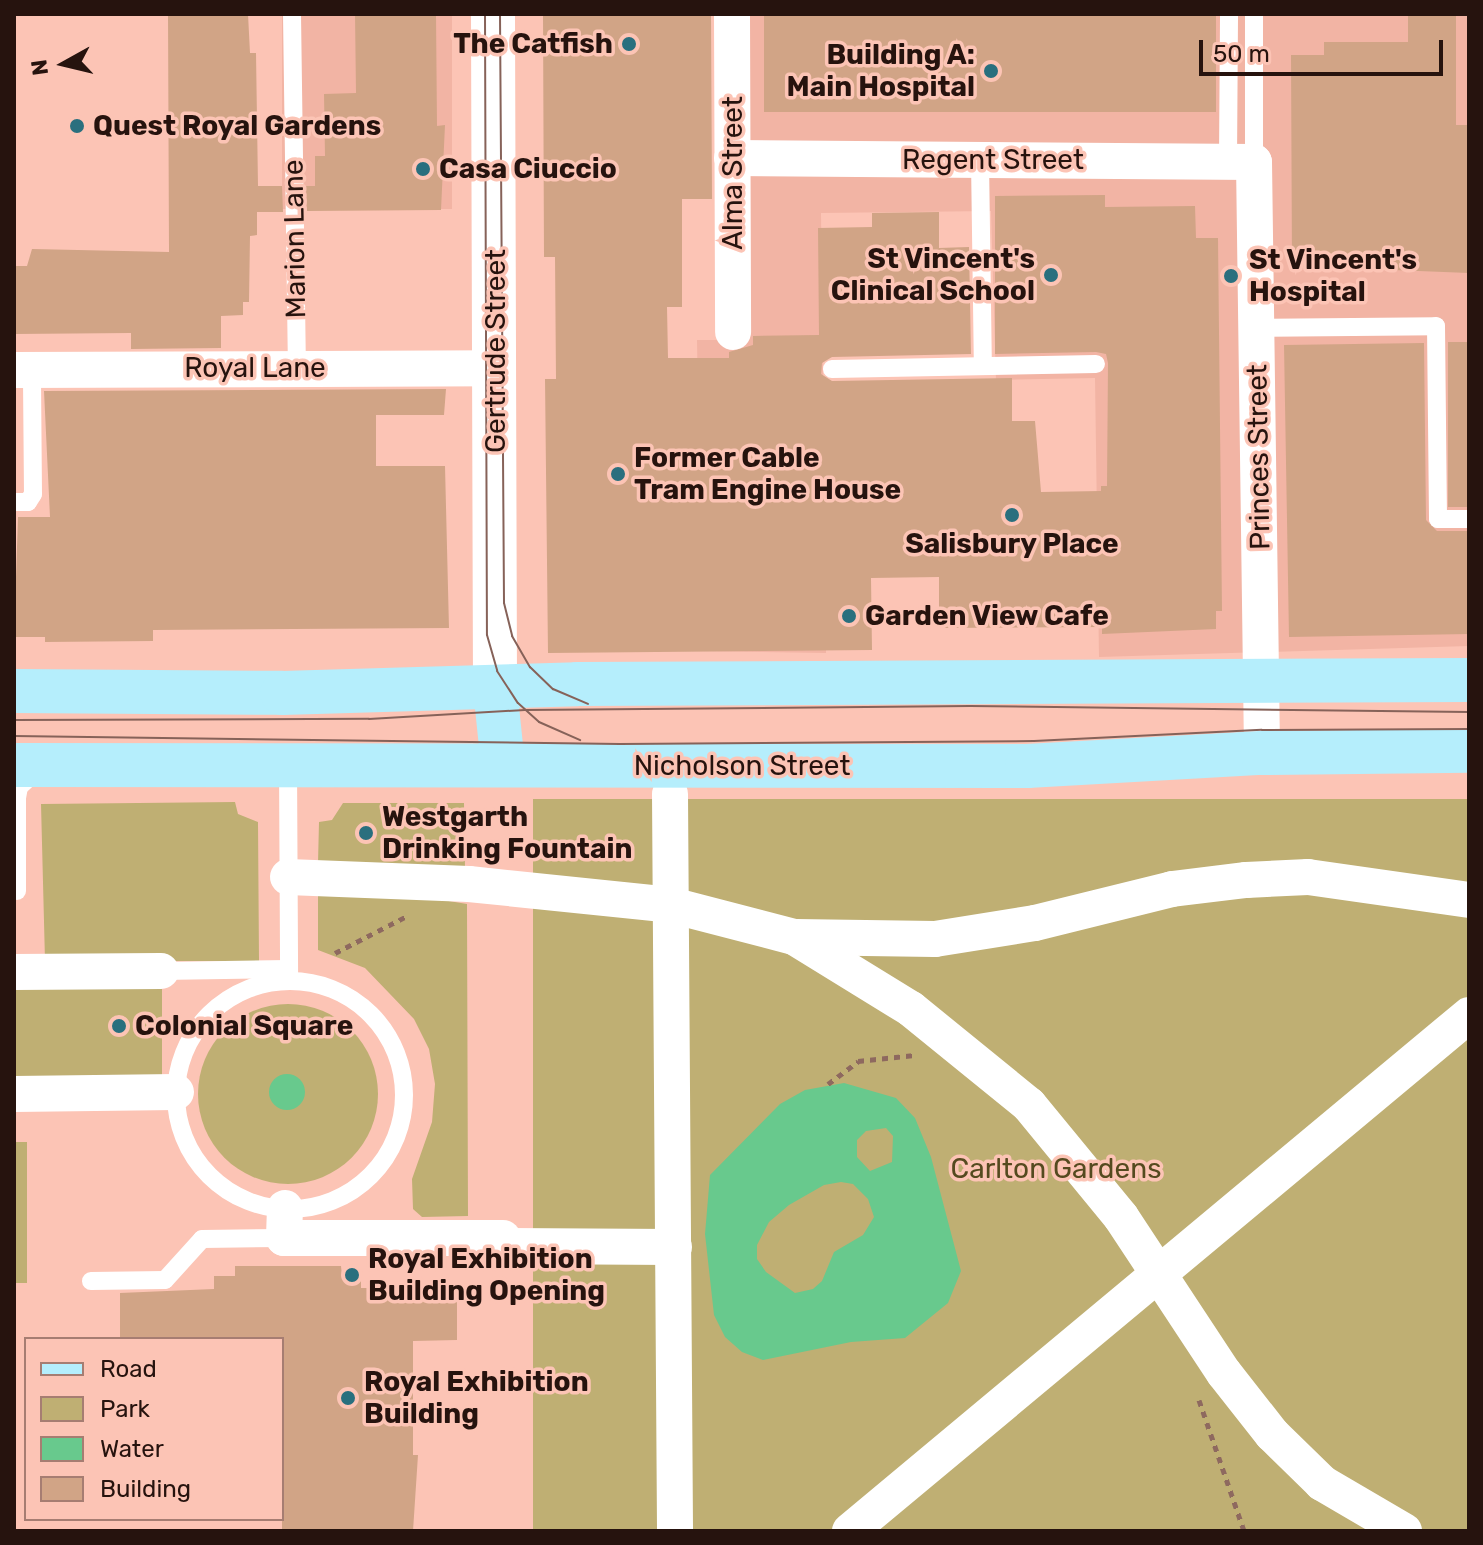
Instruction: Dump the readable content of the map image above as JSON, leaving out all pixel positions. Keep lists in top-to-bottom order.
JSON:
{
  "streets": {
    "main road": ["Nicholson Street"],
    "street": [
      "Regent Street",
      "Alma Street",
      "Gertrude Street",
      "Royal Lane",
      "Princes Street"
    ],
    "lane": ["Marion Lane"]
  },
  "crossings": [
    ["Regent Street", "Alma Street"],
    ["Regent Street", "Princes Street"],
    ["Marion Lane", "Royal Lane"],
    ["Gertrude Street", "Royal Lane"],
    ["Princes Street", "Nicholson Street"]
  ],
  "parks": ["Carlton Gardens"],
  "places": [
    "The Catfish",
    "Building A: Main Hospital",
    "Quest Royal Gardens",
    "Casa Ciuccio",
    "St Vincent's Clinical School",
    "St Vincent's Hospital",
    "Former Cable Tram Engine House",
    "Salisbury Place",
    "Garden View Cafe",
    "Westgarth Drinking Fountain",
    "Colonial Square",
    "Royal Exhibition Building Opening",
    "Royal Exhibition Building"
  ],
  "legend": [
    "Road",
    "Park",
    "Water",
    "Building"
  ],
  "scale_bar": "50 m",
  "north": "left"
}
